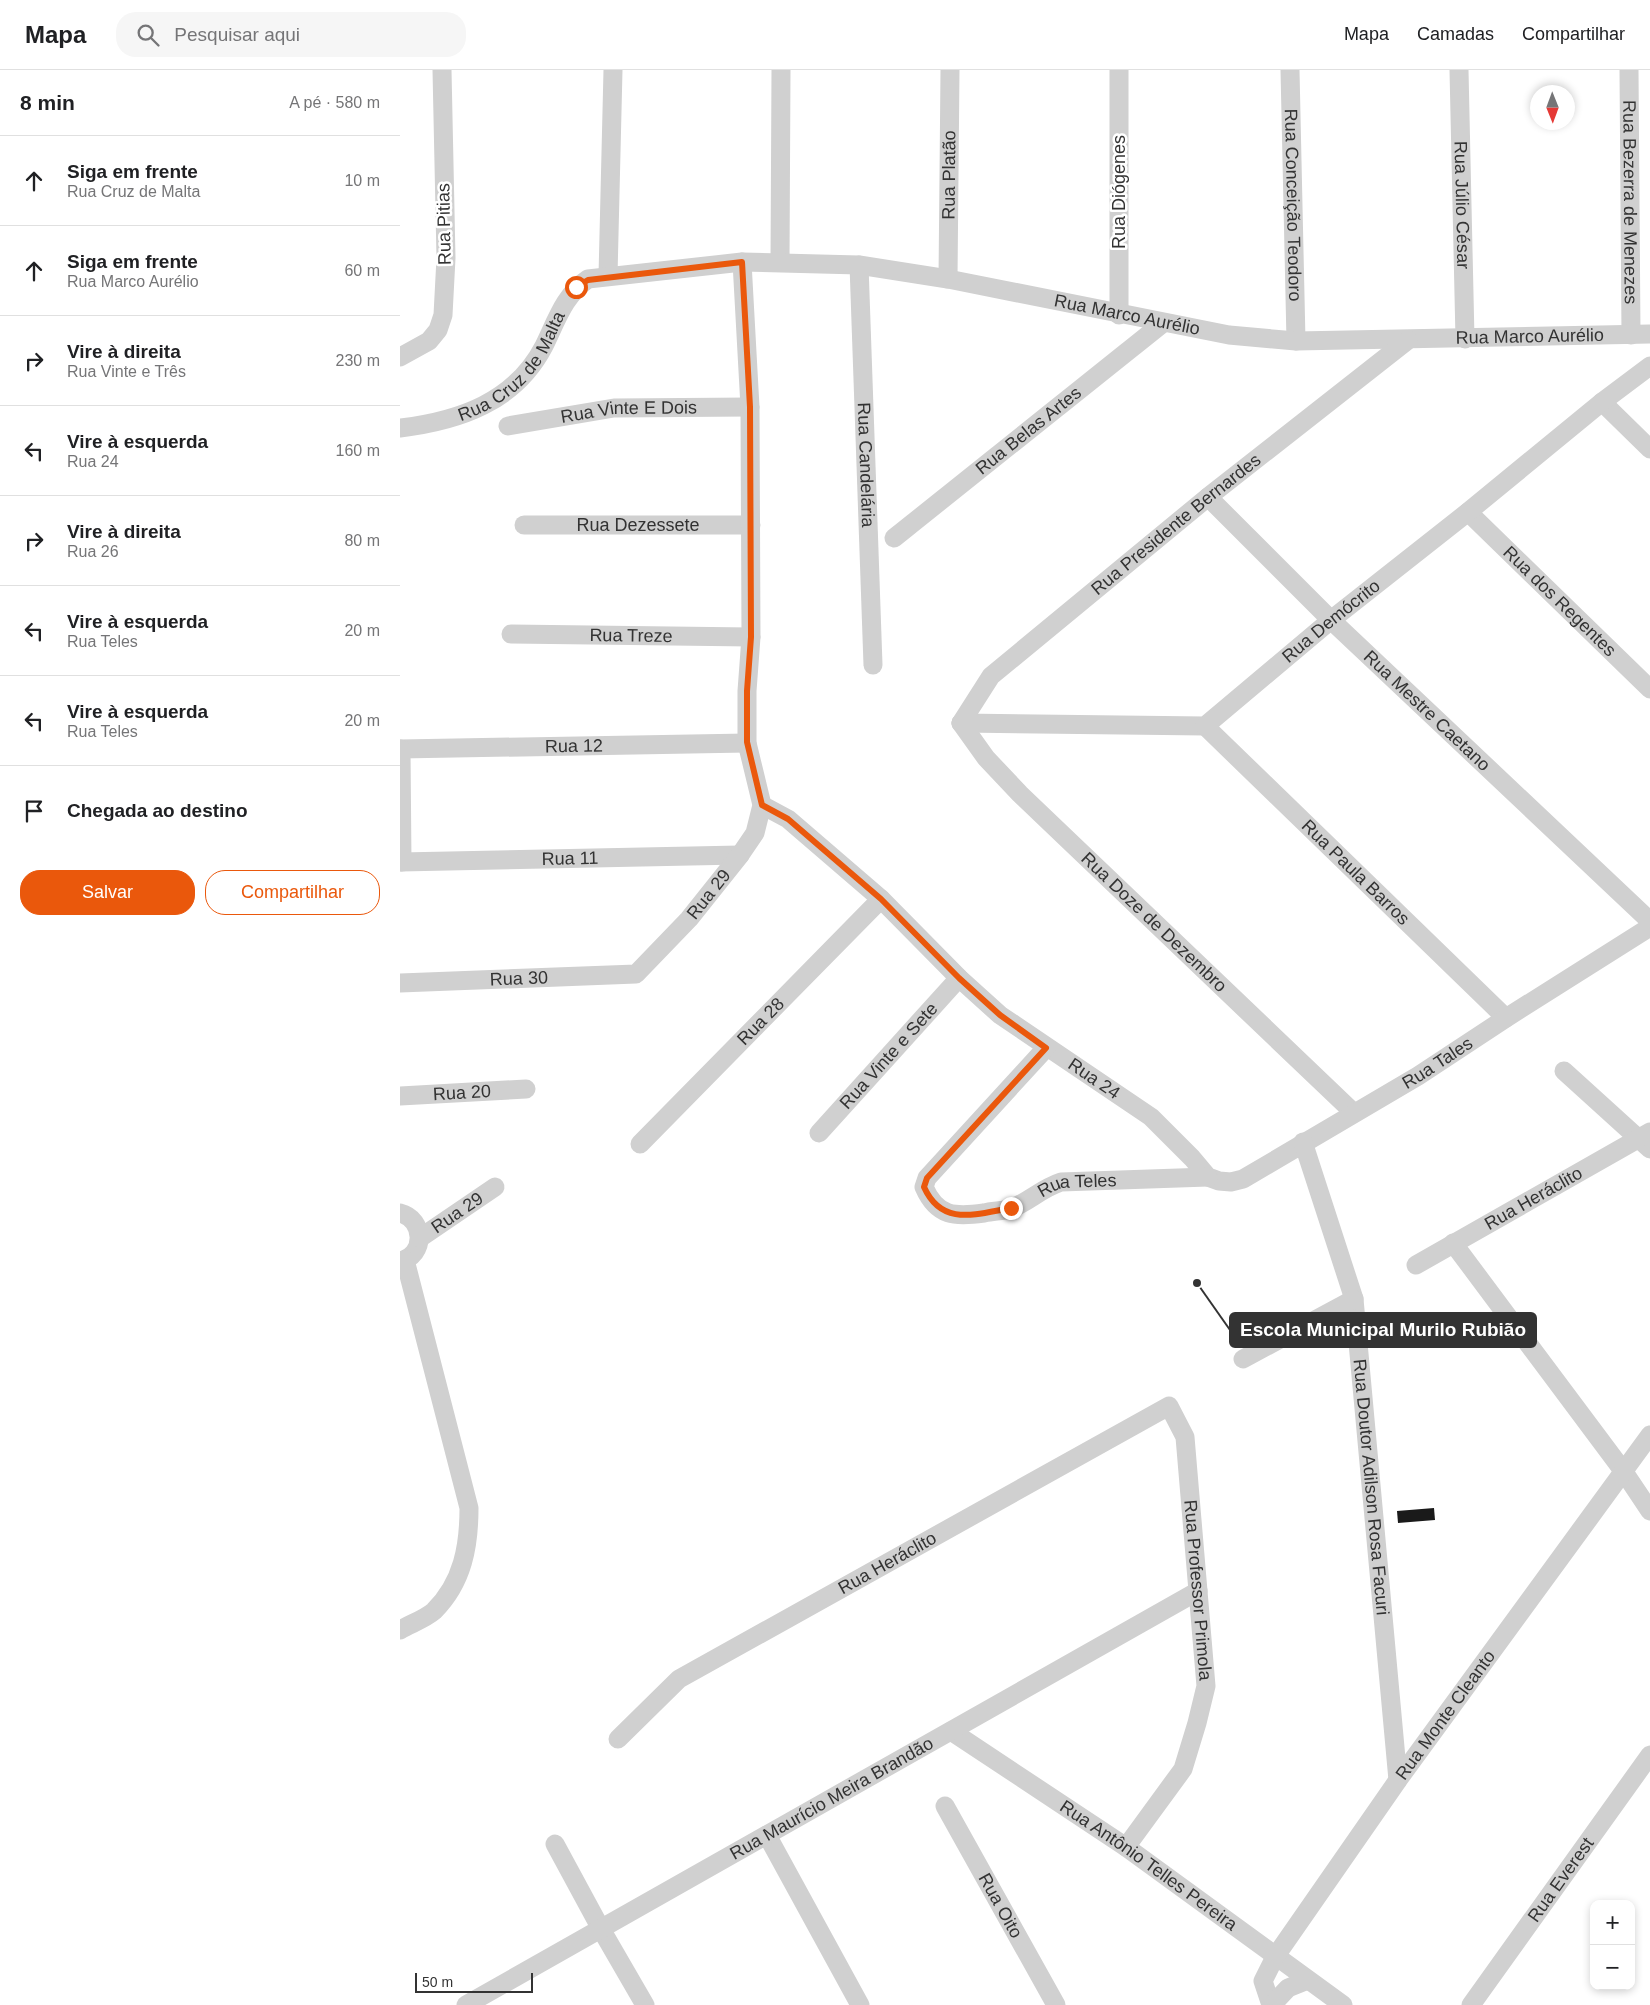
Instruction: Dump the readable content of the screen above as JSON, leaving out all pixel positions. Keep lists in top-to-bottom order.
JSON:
{
  "streets": {
    "street": [
      "Rua Platão",
      "Rua Diógenes",
      "Rua Bezerra de Menezes",
      "Rua Júlio César",
      "Rua Conceição Teodoro",
      "Rua Pitias",
      "Rua Marco Aurélio",
      "Rua Cruz de Malta",
      "Rua Vinte E Dois",
      "Rua Belas Artes",
      "Rua Candelária",
      "Rua Presidente Bernardes",
      "Rua Dezessete",
      "Rua dos Regentes",
      "Rua Demócrito",
      "Rua Treze",
      "Rua Mestre Caetano",
      "Rua 12",
      "Rua 11",
      "Rua Paula Barros",
      "Rua 29",
      "Rua Doze de Dezembro",
      "Rua 30",
      "Rua 28",
      "Rua Vinte e Sete",
      "Rua Tales",
      "Rua 24",
      "Rua 20",
      "Rua Teles",
      "Rua Heráclito",
      "Rua Doutor Adilson Rosa Facuri",
      "Rua Professor Primola",
      "Rua Monte Cleanto",
      "Rua Maurício Meira Brandão",
      "Rua Antônio Telles Pereira",
      "Rua Everest",
      "Rua Oito"
    ]
  },
  "crossings": [
    ["Rua Platão", "Rua Marco Aurélio"],
    ["Rua Diógenes", "Rua Marco Aurélio"],
    ["Rua Bezerra de Menezes", "Rua Marco Aurélio"],
    ["Rua Júlio César", "Rua Marco Aurélio"],
    ["Rua Conceição Teodoro", "Rua Marco Aurélio"],
    ["Rua Marco Aurélio", "Rua Cruz de Malta"],
    ["Rua Marco Aurélio", "Rua Belas Artes"],
    ["Rua Marco Aurélio", "Rua Candelária"],
    ["Rua Marco Aurélio", "Rua Presidente Bernardes"],
    ["Rua Presidente Bernardes", "Rua Mestre Caetano"],
    ["Rua Presidente Bernardes", "Rua Doze de Dezembro"],
    ["Rua dos Regentes", "Rua Demócrito"],
    ["Rua Demócrito", "Rua Mestre Caetano"],
    ["Rua Demócrito", "Rua Paula Barros"],
    ["Rua 11", "Rua 29"],
    ["Rua Paula Barros", "Rua Tales"],
    ["Rua 29", "Rua 30"],
    ["Rua 29", "Rua 24"],
    ["Rua Doze de Dezembro", "Rua Tales"],
    ["Rua 28", "Rua 24"],
    ["Rua Vinte e Sete", "Rua 24"],
    ["Rua Tales", "Rua 24"],
    ["Rua Tales", "Rua Teles"],
    ["Rua Tales", "Rua Doutor Adilson Rosa Facuri"],
    ["Rua 24", "Rua Teles"],
    ["Rua Heráclito", "Rua Professor Primola"],
    ["Rua Doutor Adilson Rosa Facuri", "Rua Monte Cleanto"],
    ["Rua Professor Primola", "Rua Maurício Meira Brandão"],
    ["Rua Professor Primola", "Rua Antônio Telles Pereira"],
    ["Rua Monte Cleanto", "Rua Antônio Telles Pereira"],
    ["Rua Maurício Meira Brandão", "Rua Antônio Telles Pereira"]
  ],
  "places": ["Escola Municipal Murilo Rubião"],
  "scale_bar": "50 m",
  "north": "bottom",
  "page": {
    "header": "Mapa",
    "search": "Pesquisar aqui",
    "nav": ["Mapa", "Camadas", "Compartilhar"],
    "heading": ["8 min", "A pé · 580 m"],
    "list": [
      ["Siga em frente", "Rua Cruz de Malta", "10 m"],
      ["Siga em frente", "Rua Marco Aurélio", "60 m"],
      ["Vire à direita", "Rua Vinte e Três", "230 m"],
      ["Vire à esquerda", "Rua 24", "160 m"],
      ["Vire à direita", "Rua 26", "80 m"],
      ["Vire à esquerda", "Rua Teles", "20 m"],
      ["Vire à esquerda", "Rua Teles", "20 m"],
      "Chegada ao destino"
    ],
    "buttons": ["Salvar", "Compartilhar"],
    "map_buttons": ["+", "−"],
    "scale": "50 m"
  }
}
